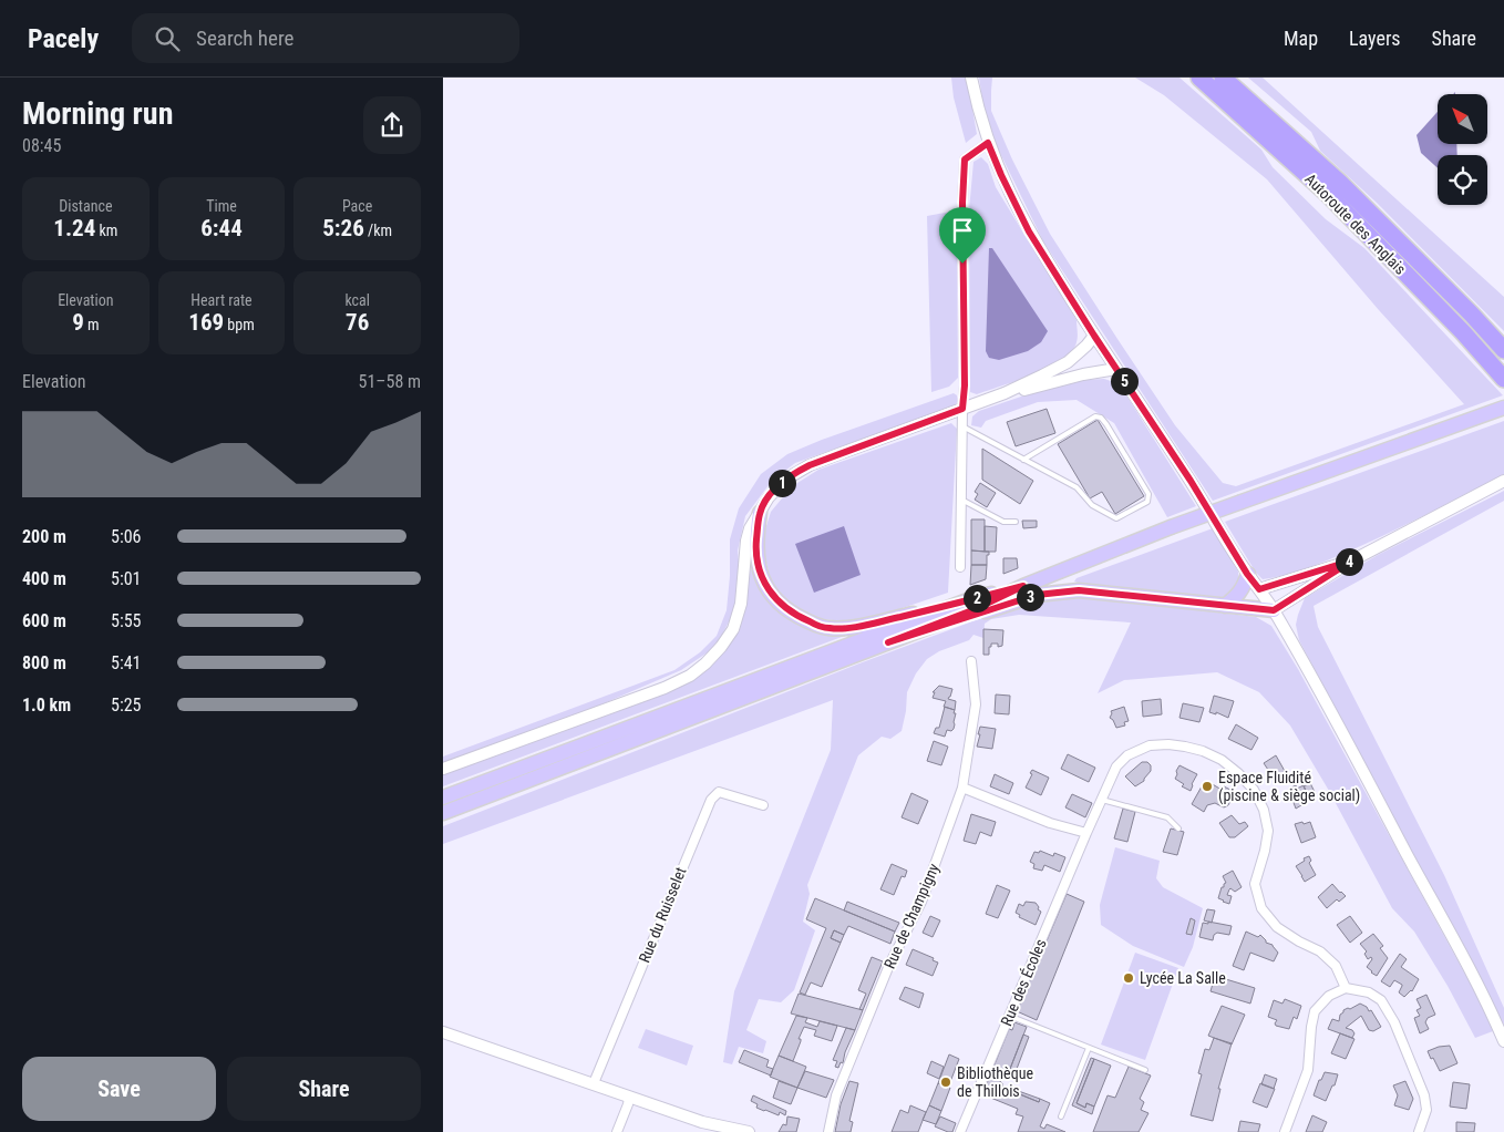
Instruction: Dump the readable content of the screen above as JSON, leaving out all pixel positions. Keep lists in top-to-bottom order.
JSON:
{
  "streets": {
    "highway": ["Autoroute des Anglais"],
    "street": ["Rue du Ruisselet", "Rue de Champigny", "Rue des Écoles"]
  },
  "places": ["Espace Fluidité (piscine & siège social)", "Lycée La Salle", "Bibliothèque de Thillois"],
  "north": "top left",
  "page": {
    "header": "Pacely",
    "search": "Search here",
    "nav": ["Map", "Layers", "Share"],
    "heading": ["Morning run", "08:45"],
    "stats": [
      ["Distance", "1.24 km"],
      ["Time", "6:44"],
      ["Pace", "5:26 /km"],
      ["Elevation", "9 m"],
      ["Heart rate", "169 bpm"],
      ["kcal", "76"]
    ],
    "chart": ["Elevation", "51–58 m"],
    "pins": [
      "5",
      "1",
      "4",
      "3",
      "2"
    ],
    "list": [
      {
        "name": "200 m",
        "note": "5:06"
      },
      {
        "name": "400 m",
        "note": "5:01"
      },
      {
        "name": "600 m",
        "note": "5:55"
      },
      {
        "name": "800 m",
        "note": "5:41"
      },
      {
        "name": "1.0 km",
        "note": "5:25"
      }
    ],
    "buttons": ["Save", "Share"]
  }
}
